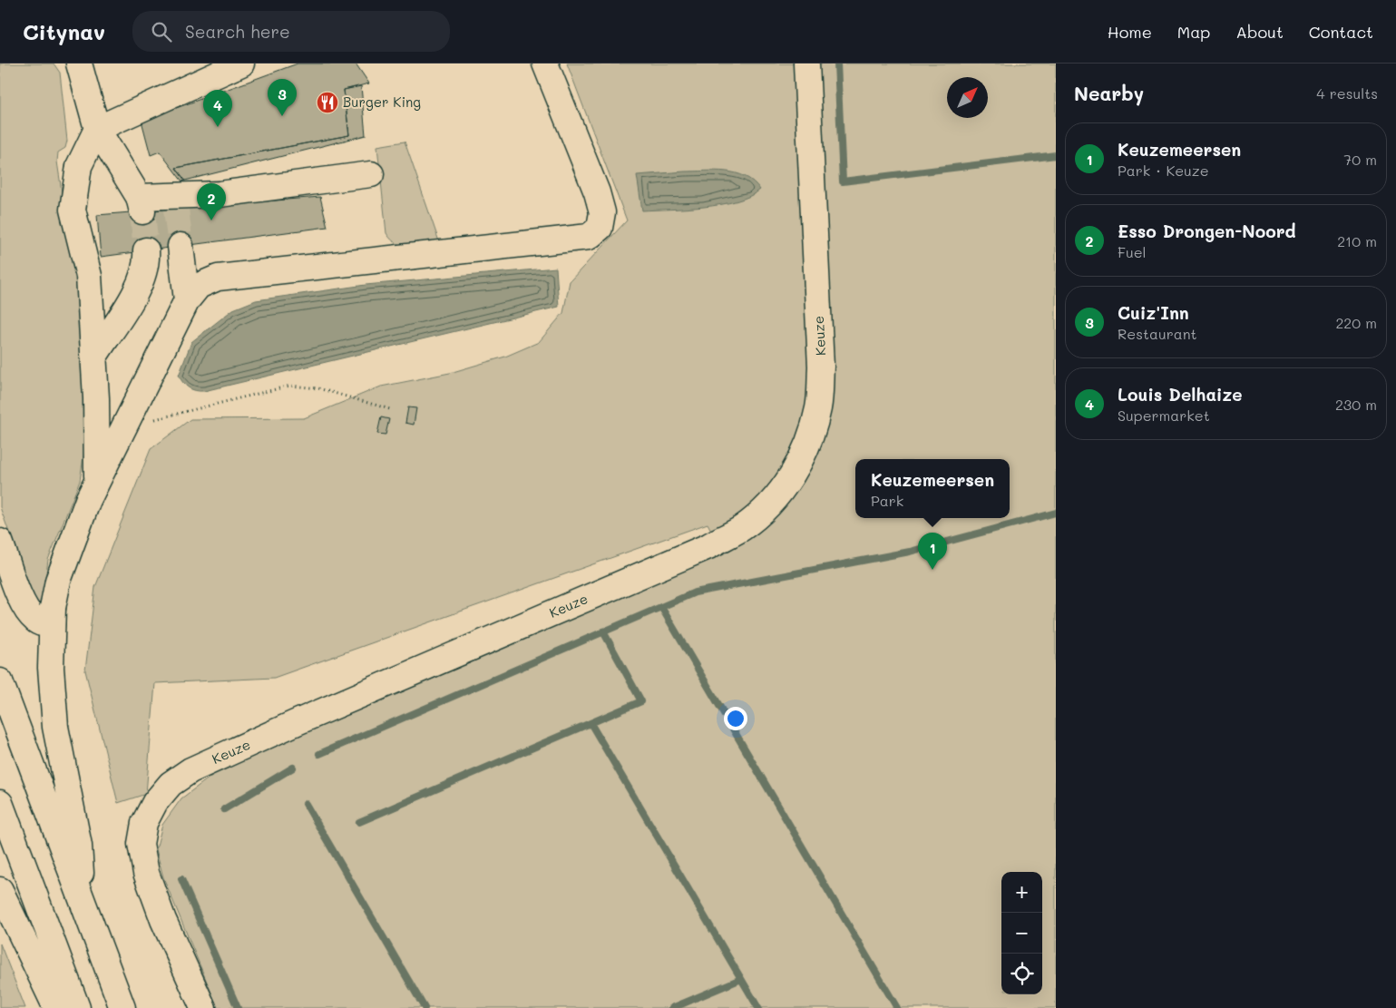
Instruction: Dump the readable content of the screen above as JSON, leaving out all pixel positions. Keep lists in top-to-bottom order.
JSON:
{
  "streets": {
    "main road": ["Keuze"]
  },
  "places": {
    "restaurant": ["Burger King"]
  },
  "north": "top right",
  "page": {
    "header": "Citynav",
    "search": "Search here",
    "nav": [
      "Home",
      "Map",
      "About",
      "Contact"
    ],
    "heading": ["Nearby", "4 results"],
    "pins": [
      "3",
      "4",
      "2",
      "1"
    ],
    "list": [
      {
        "mark": "1",
        "name": "Keuzemeersen",
        "note": "Park · Keuze",
        "value": "70 m"
      },
      {
        "mark": "2",
        "name": "Esso Drongen-Noord",
        "note": "Fuel",
        "value": "210 m"
      },
      {
        "mark": "3",
        "name": "Cuiz'Inn",
        "note": "Restaurant",
        "value": "220 m"
      },
      {
        "mark": "4",
        "name": "Louis Delhaize",
        "note": "Supermarket",
        "value": "230 m"
      }
    ],
    "popup": ["Keuzemeersen", "Park"],
    "map_buttons": ["+", "−"]
  }
}
